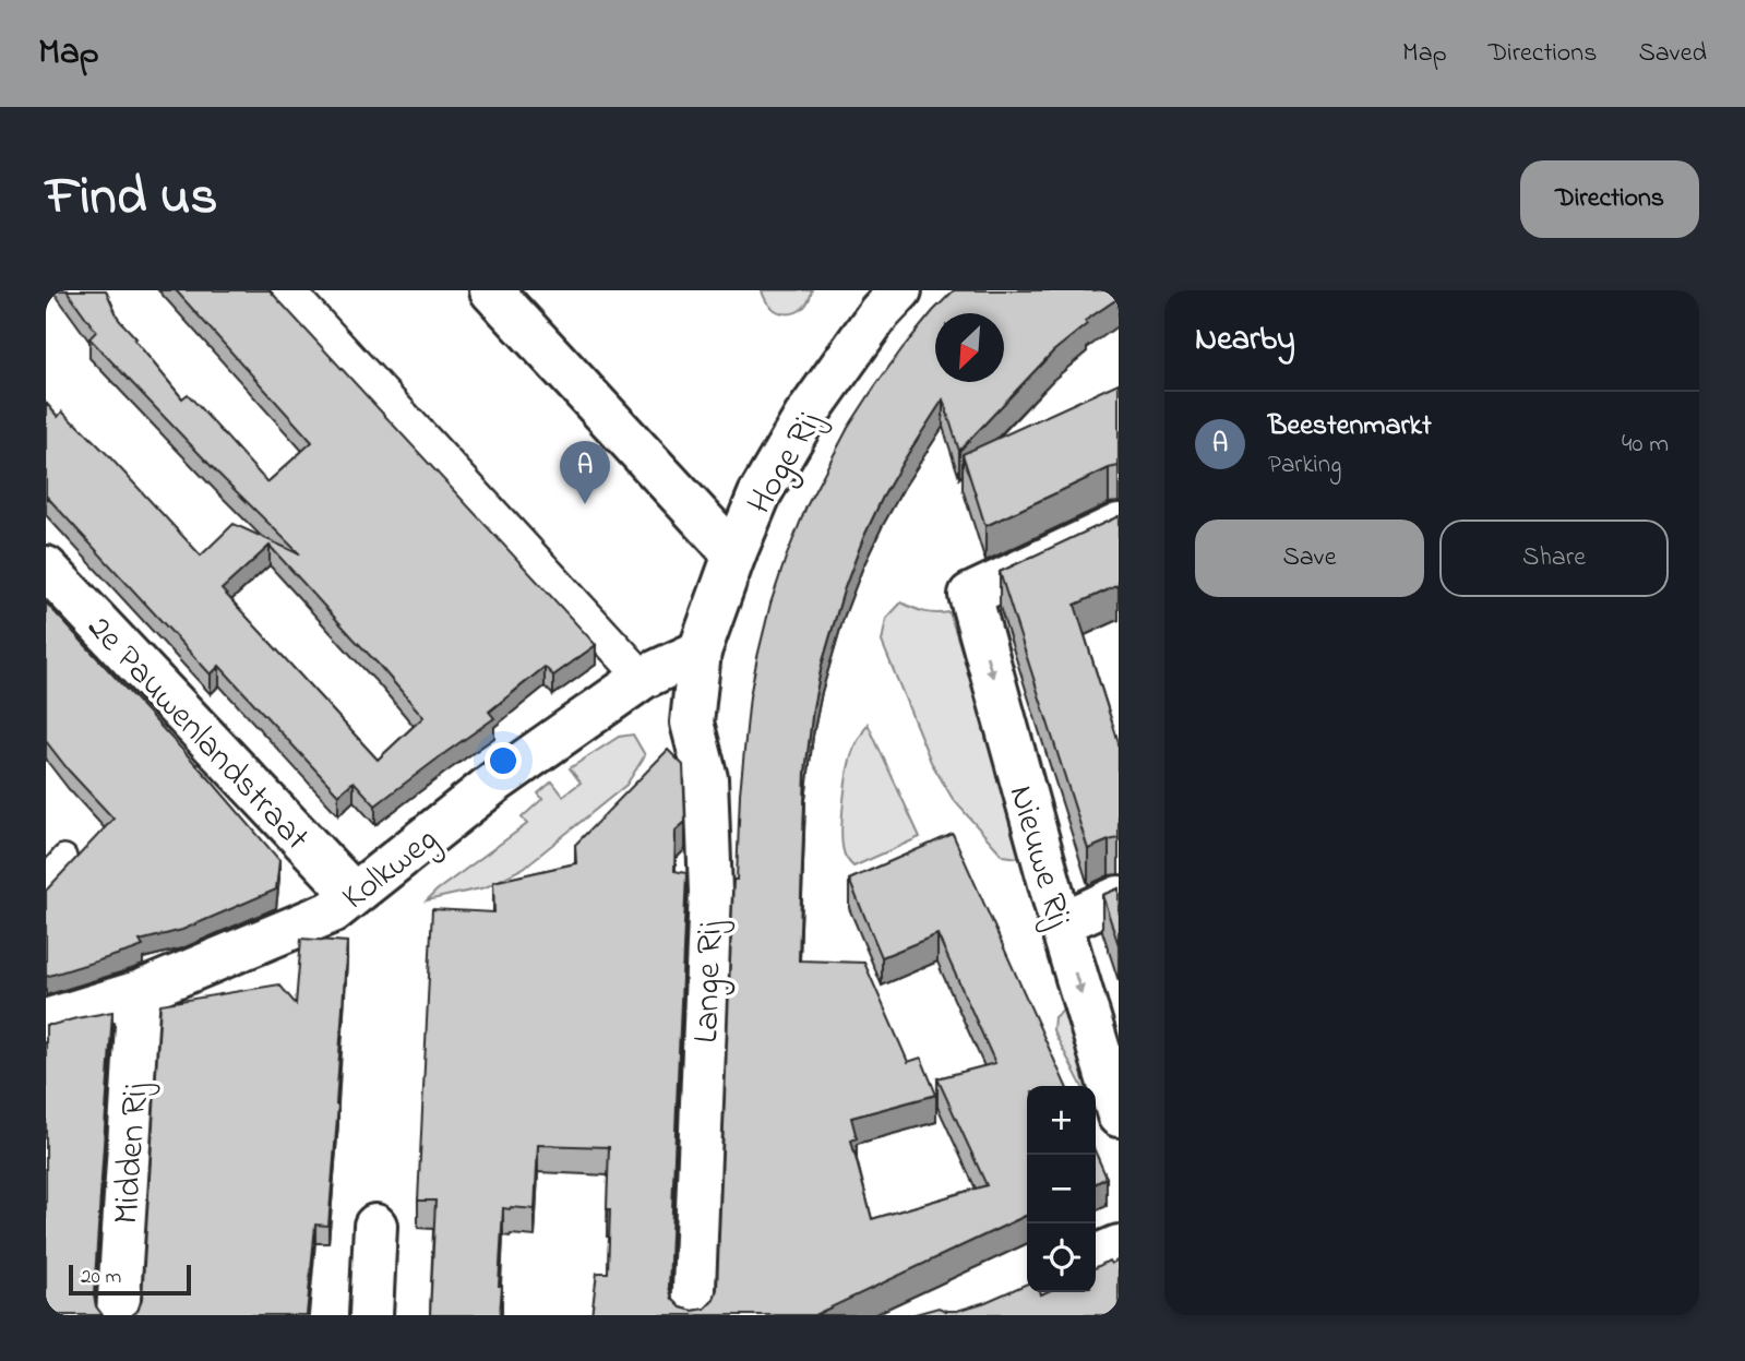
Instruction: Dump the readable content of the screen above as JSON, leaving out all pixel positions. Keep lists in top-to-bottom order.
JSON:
{
  "streets": {
    "street": [
      "Hoge Rij",
      "2e Pauwenlandstraat",
      "Nieuwe Rij",
      "Kolkweg",
      "Lange Rij",
      "Midden Rij"
    ]
  },
  "crossings": [
    ["Hoge Rij", "Kolkweg"],
    ["Hoge Rij", "Lange Rij"],
    ["2e Pauwenlandstraat", "Kolkweg"],
    ["Kolkweg", "Lange Rij"],
    ["Kolkweg", "Midden Rij"]
  ],
  "one_way": ["Nieuwe Rij"],
  "scale_bar": "20 m",
  "north": "bottom left",
  "page": {
    "header": "Map",
    "nav": ["Map", "Directions", "Saved"],
    "title": "Find us",
    "buttons": [
      "Directions",
      ["Save", "Share"]
    ],
    "heading": "Nearby",
    "list": [
      {
        "mark": "A",
        "name": "Beestenmarkt",
        "note": "Parking",
        "value": "40 m"
      }
    ],
    "pins": "A",
    "map_buttons": ["+", "−"],
    "scale": "20 m"
  }
}
